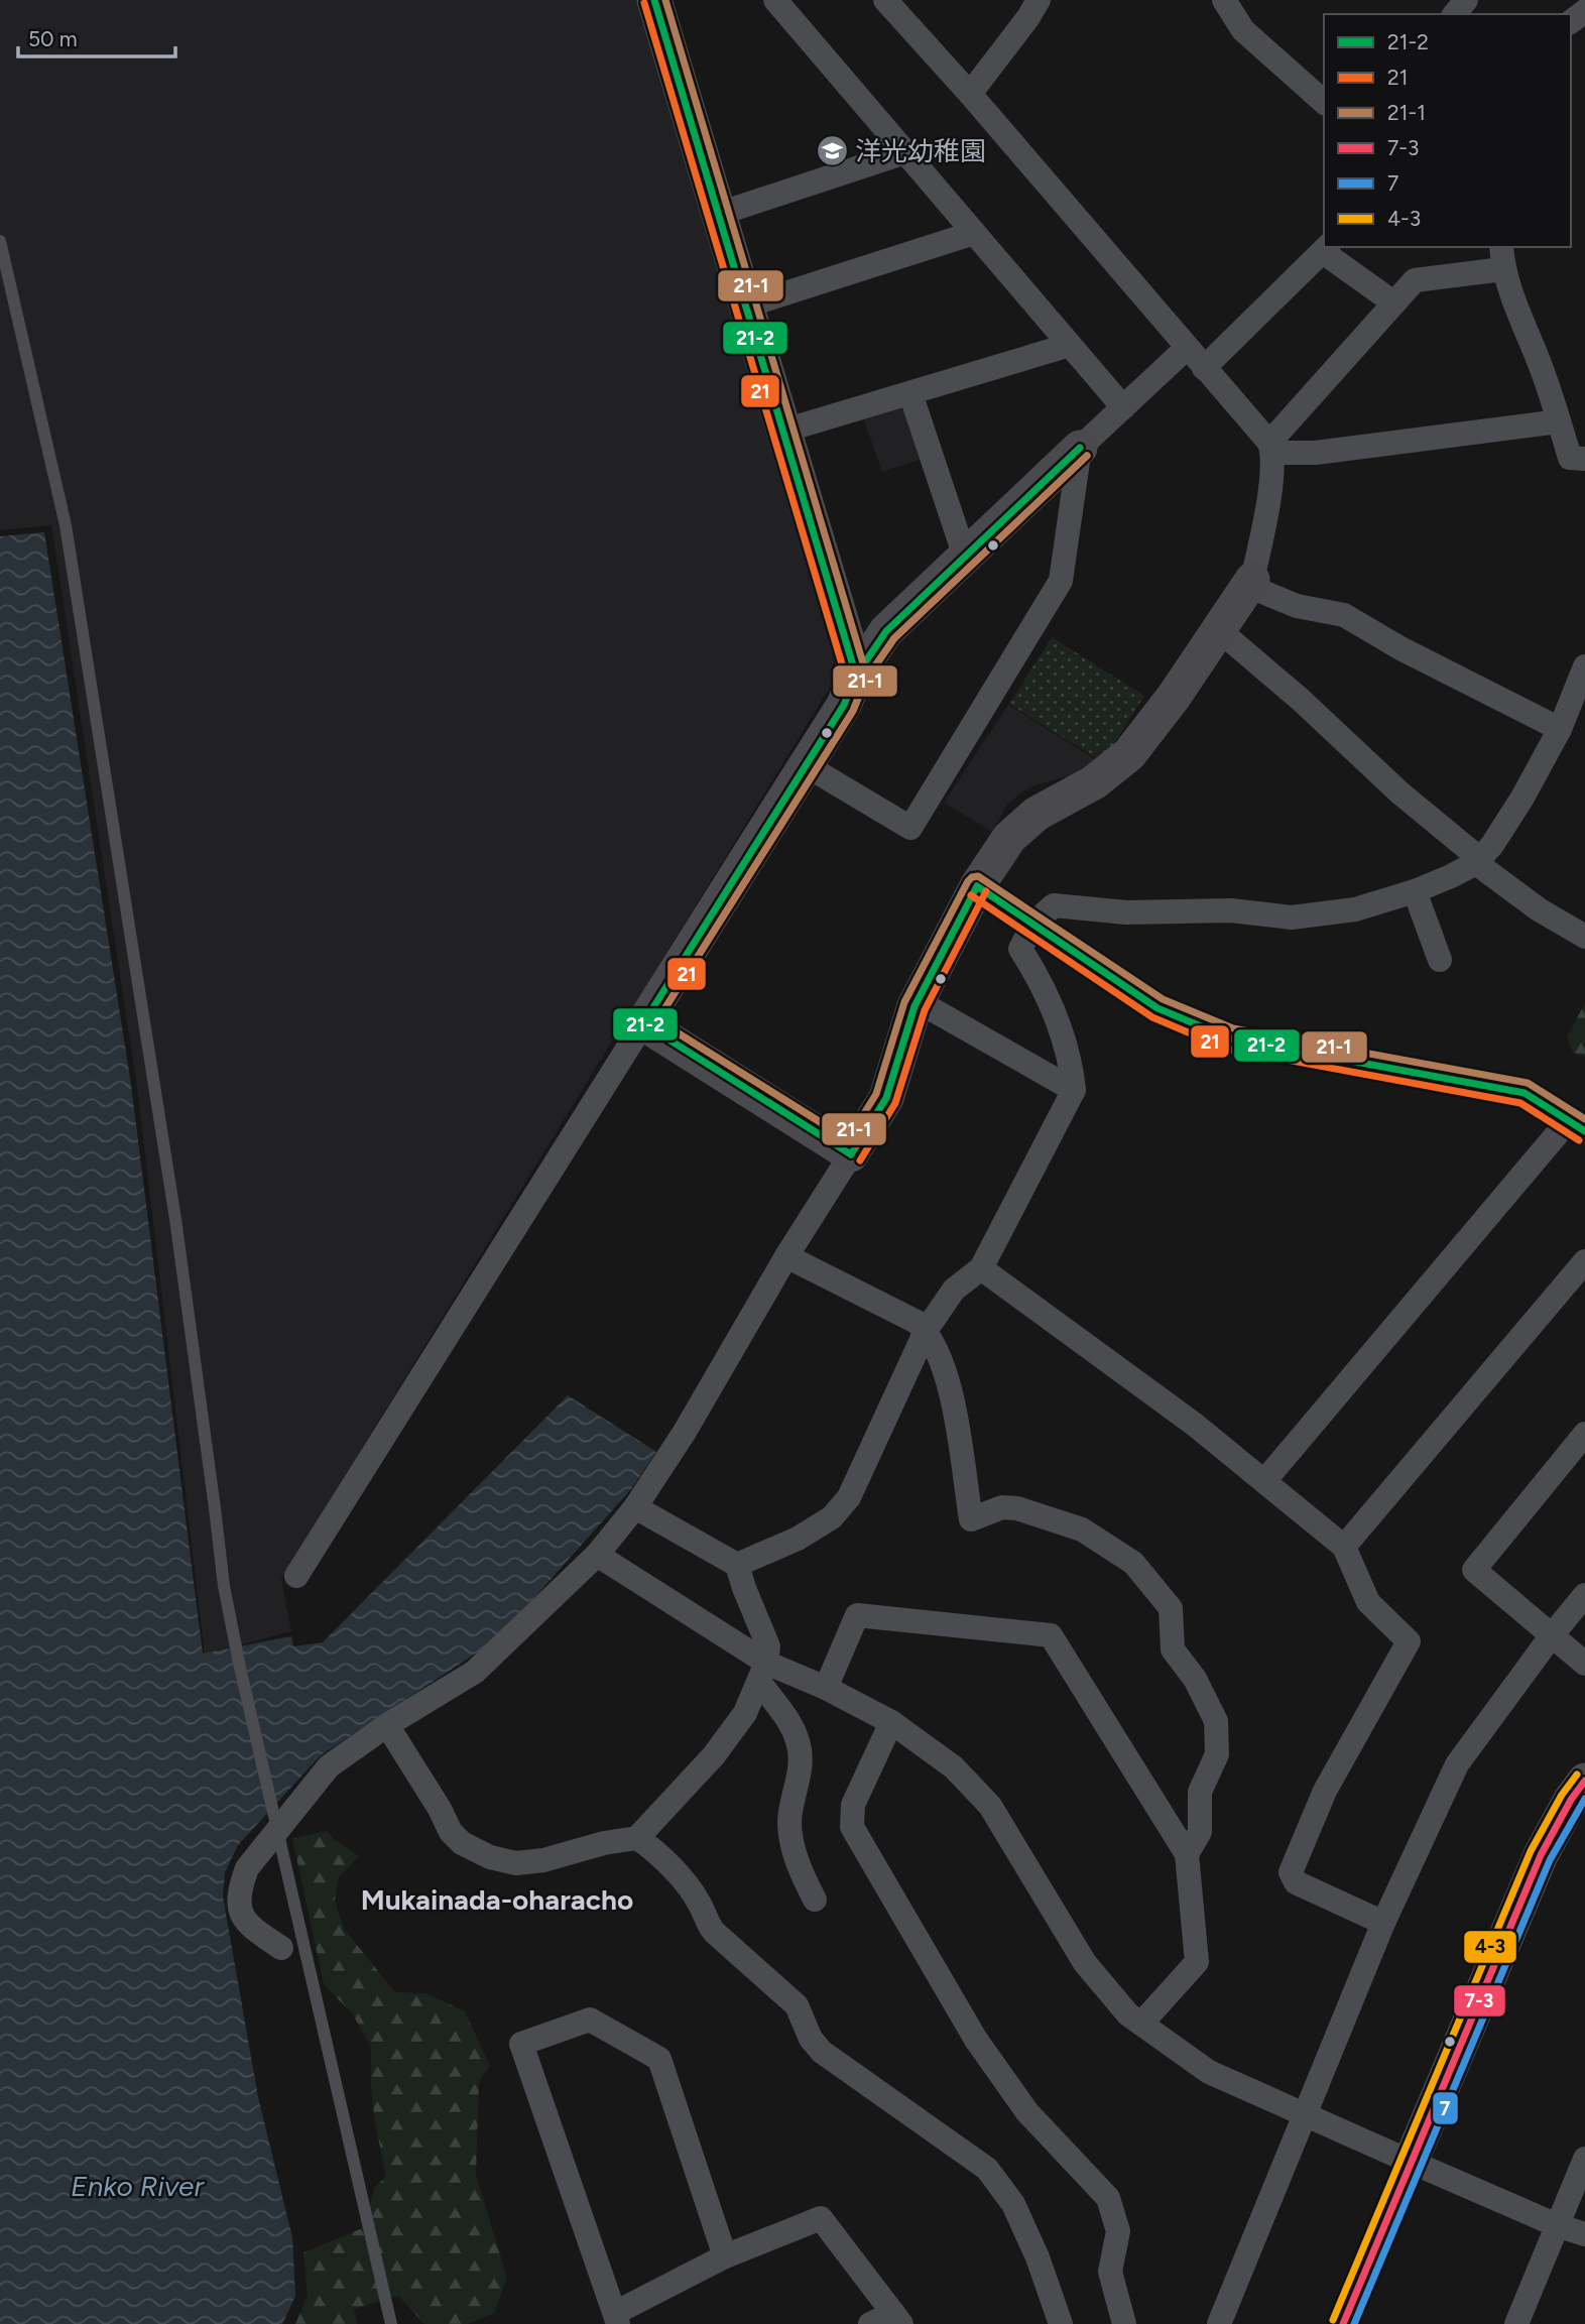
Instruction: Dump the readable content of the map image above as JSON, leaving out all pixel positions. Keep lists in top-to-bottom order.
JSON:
{
  "districts": ["Mukainada-oharacho"],
  "water": ["Enko River"],
  "places": {
    "school or university": ["洋光幼稚園"]
  },
  "lines": [
    "transit line 21-2",
    "transit line 21-1",
    "transit line 21",
    "transit line 4-3",
    "transit line 7-3",
    "transit line 7"
  ],
  "legend": [
    "21-2",
    "21",
    "21-1",
    "7-3",
    "7",
    "4-3"
  ],
  "scale_bar": "50 m"
}
